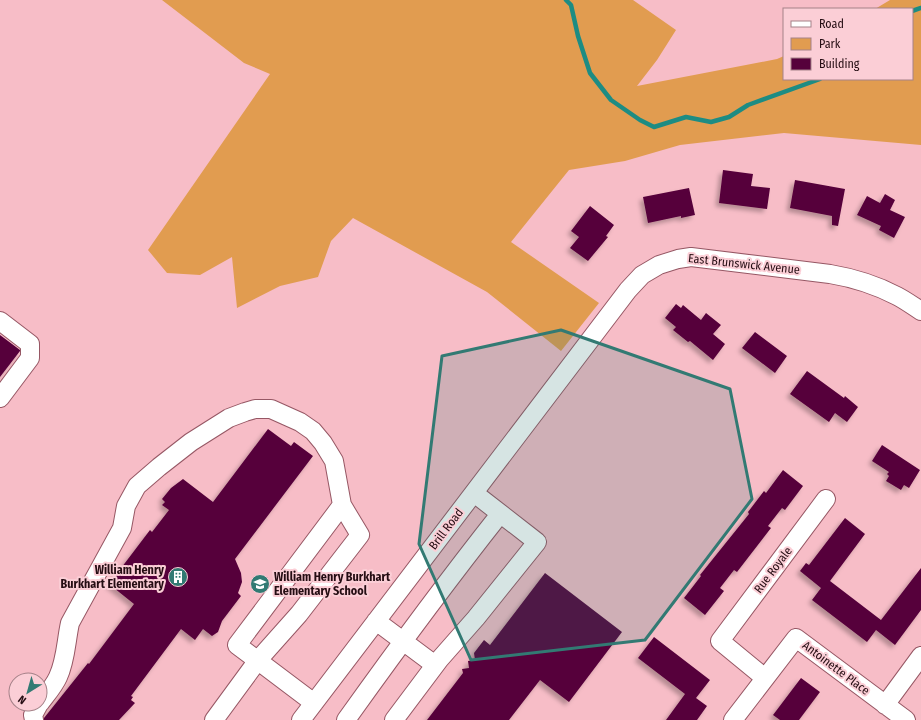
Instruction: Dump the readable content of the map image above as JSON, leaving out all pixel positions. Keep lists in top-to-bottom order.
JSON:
{
  "streets": {
    "street": [
      "East Brunswick Avenue",
      "Brill Road",
      "Rue Royale",
      "Antoinette Place"
    ]
  },
  "crossings": [
    ["East Brunswick Avenue", "Brill Road"],
    ["Rue Royale", "Antoinette Place"]
  ],
  "places": {
    "building": ["William Henry Burkhart Elementary"],
    "school or university": ["William Henry Burkhart Elementary School"]
  },
  "legend": ["Road", "Park", "Building"],
  "north": "bottom left"
}
